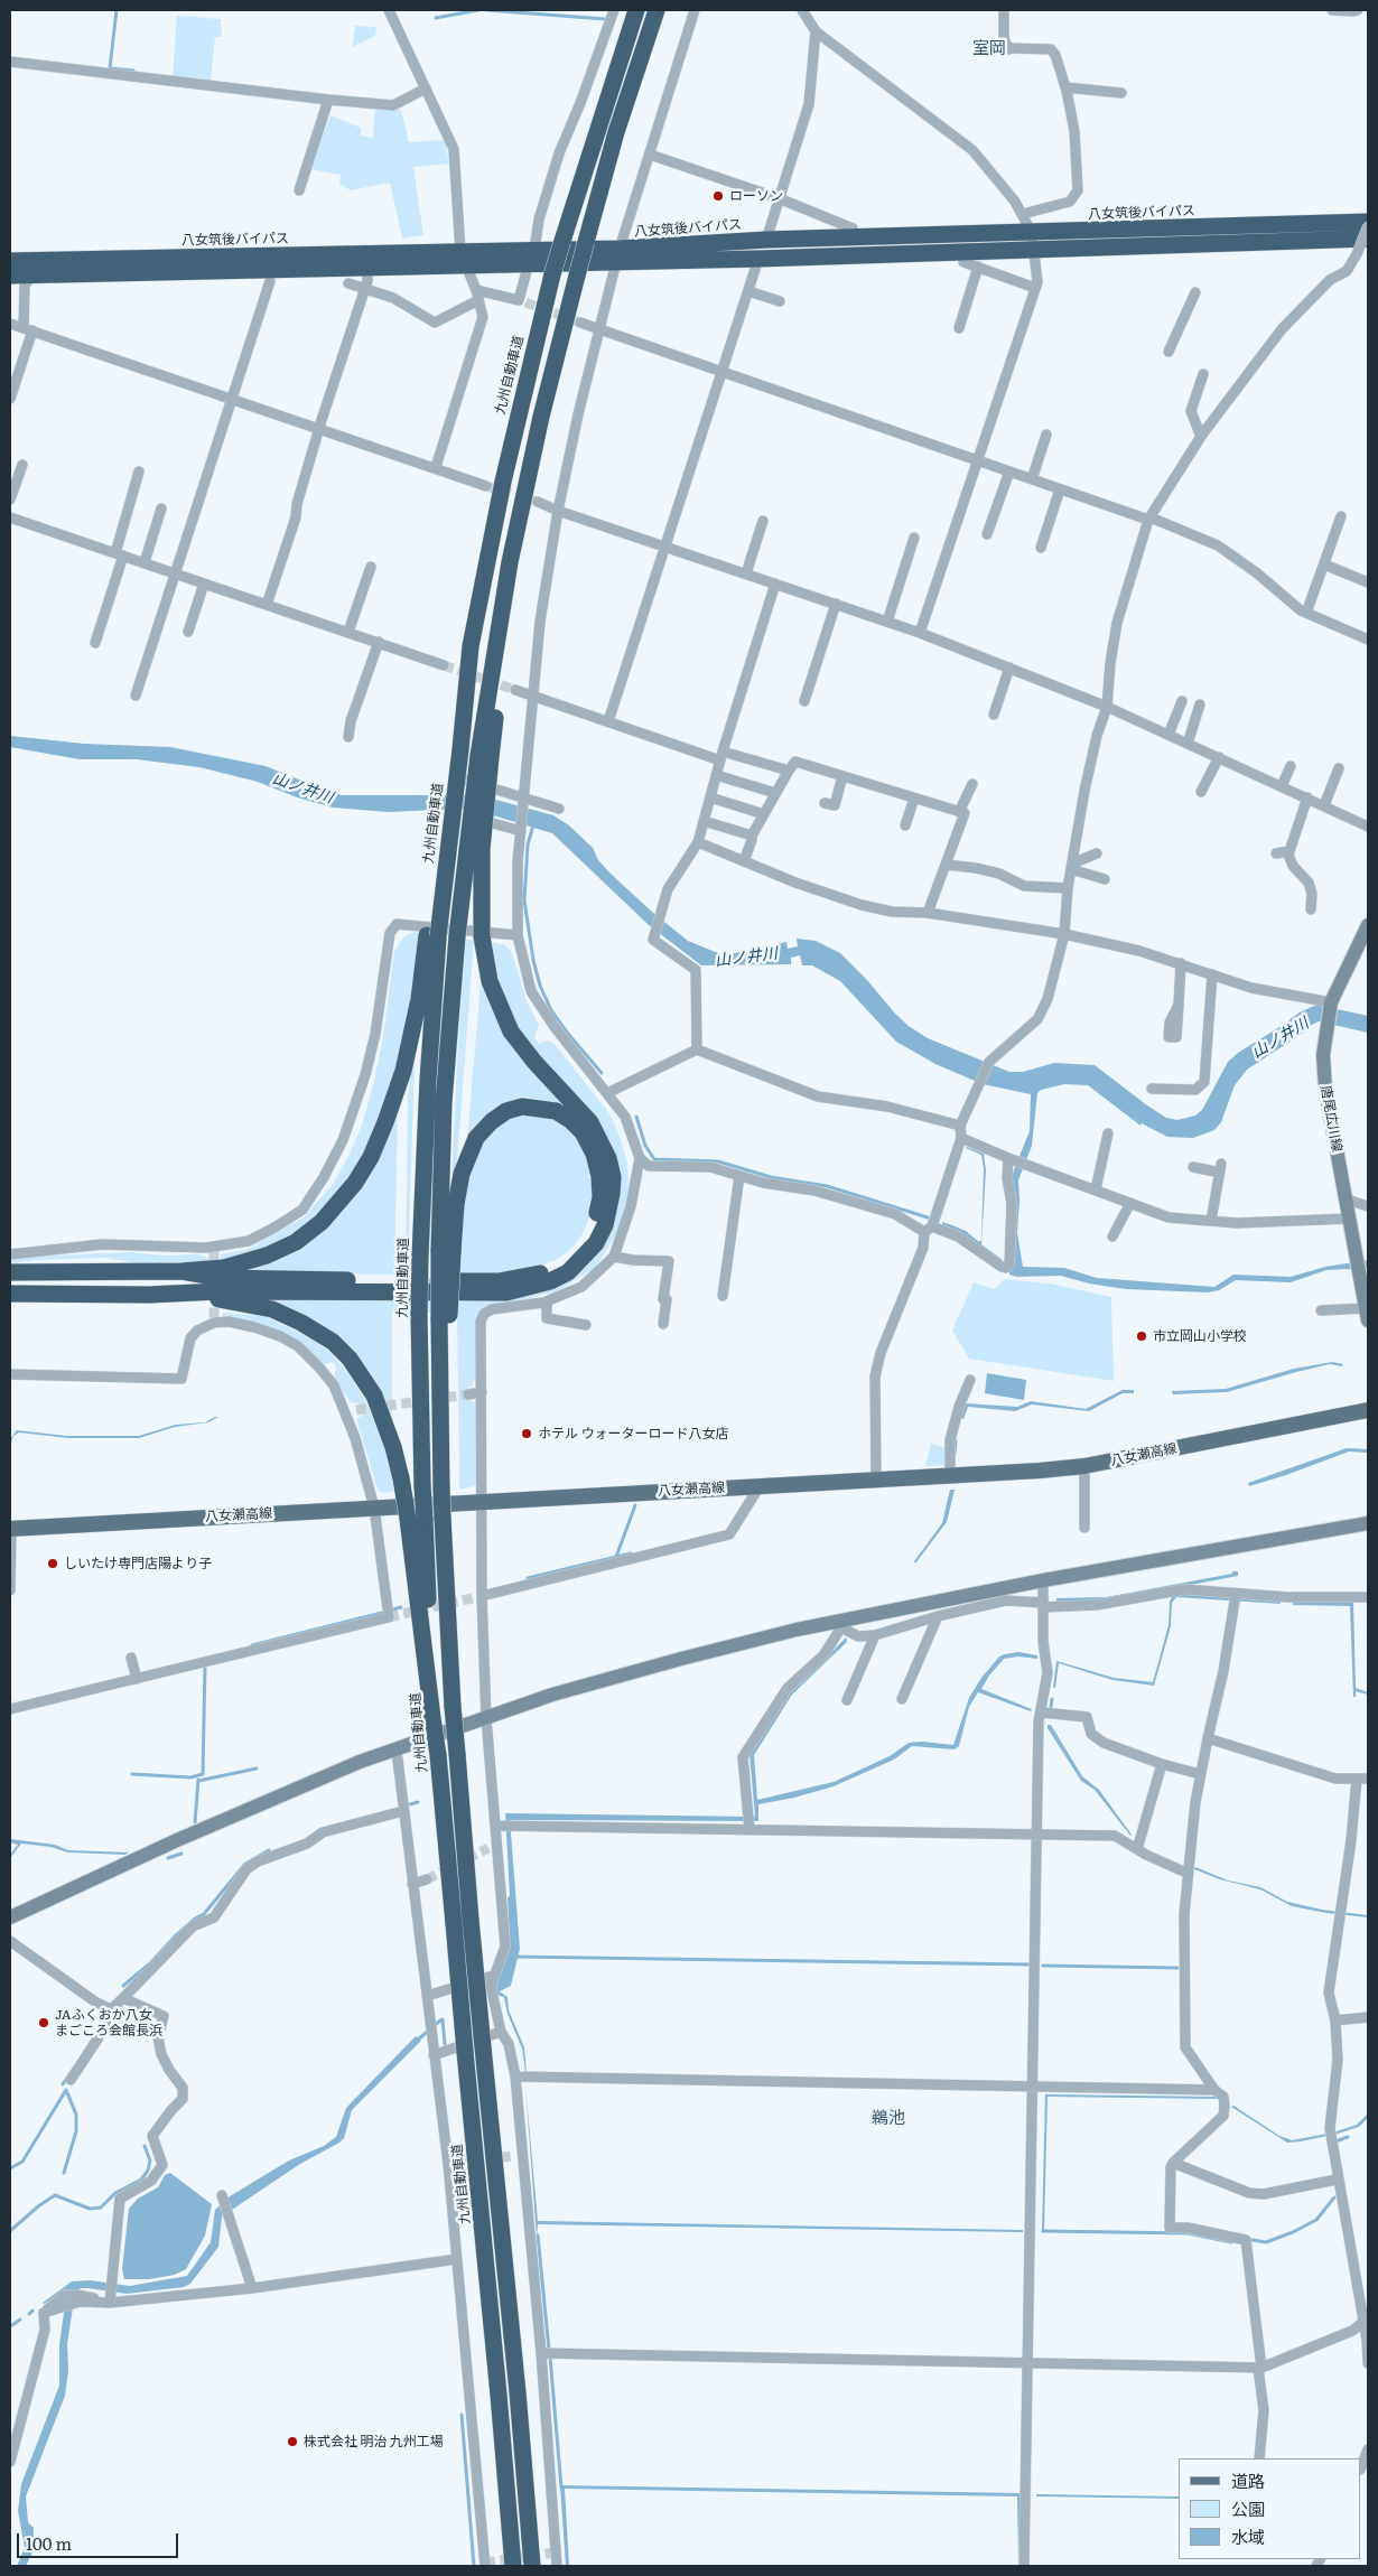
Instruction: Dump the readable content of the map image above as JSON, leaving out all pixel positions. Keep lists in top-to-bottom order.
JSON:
{
  "streets": {
    "highway": ["八女筑後バイパス", "九州自動車道"],
    "main road": ["八女瀬高線"],
    "street": ["唐尾広川線"]
  },
  "districts": ["室岡", "鵜池"],
  "water": ["山ノ井川"],
  "places": [
    "ローソン",
    "市立岡山小学校",
    "ホテル ウォーターロード八女店",
    "しいたけ専門店陽より子",
    "JAふくおか八女 まごころ会館長浜",
    "株式会社 明治 九州工場"
  ],
  "legend": ["道路", "公園", "水域"],
  "scale_bar": "100 m"
}
